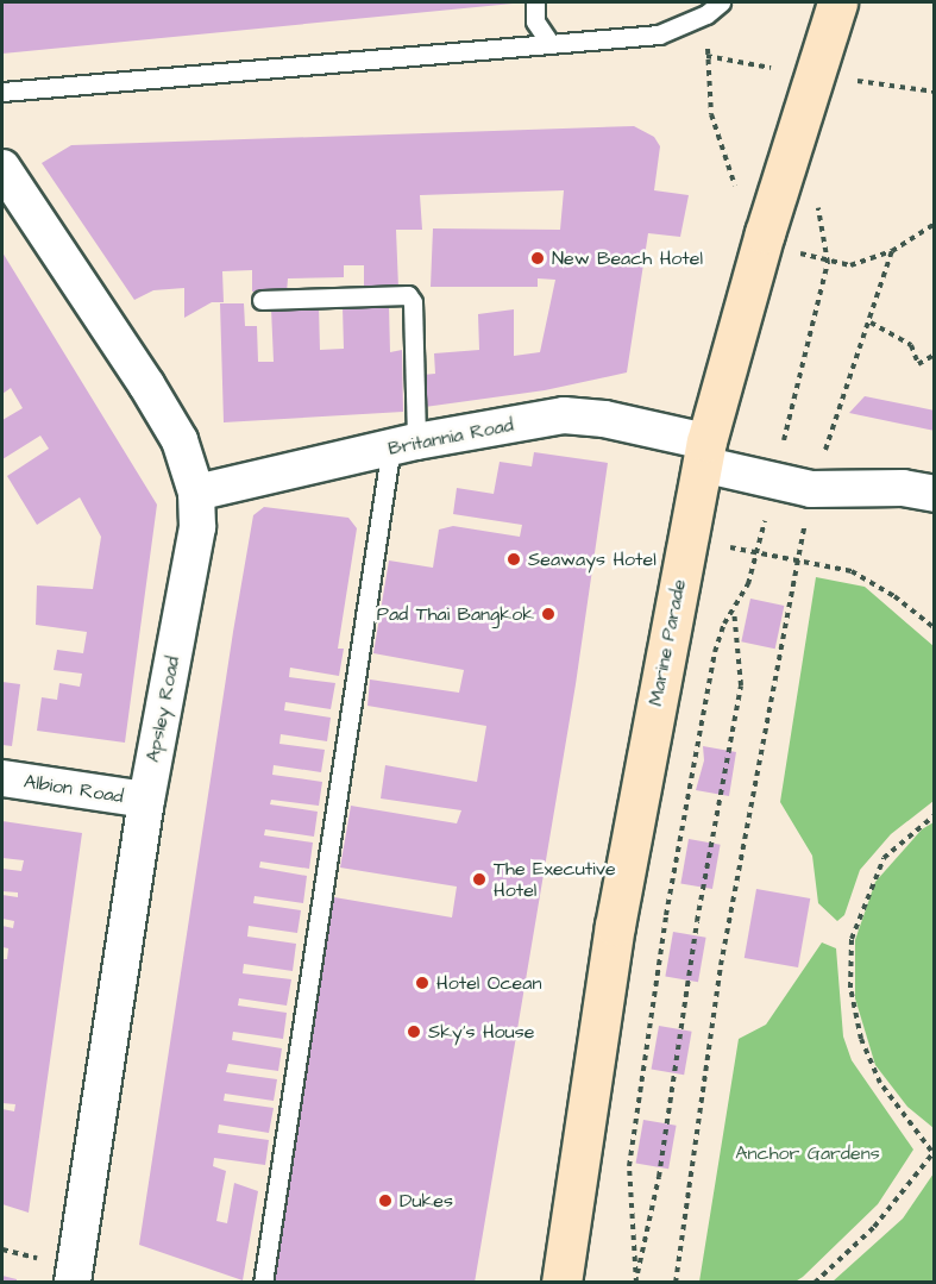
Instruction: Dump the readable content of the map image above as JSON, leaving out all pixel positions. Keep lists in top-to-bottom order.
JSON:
{
  "streets": {
    "street": [
      "Britannia Road",
      "Marine Parade",
      "Apsley Road",
      "Albion Road"
    ]
  },
  "crossings": [
    ["Britannia Road", "Marine Parade"],
    ["Britannia Road", "Apsley Road"],
    ["Apsley Road", "Albion Road"]
  ],
  "parks": ["Anchor Gardens"],
  "places": [
    "New Beach Hotel",
    "Seaways Hotel",
    "Pad Thai Bangkok",
    "The Executive Hotel",
    "Hotel Ocean",
    "Sky's House",
    "Dukes"
  ]
}
